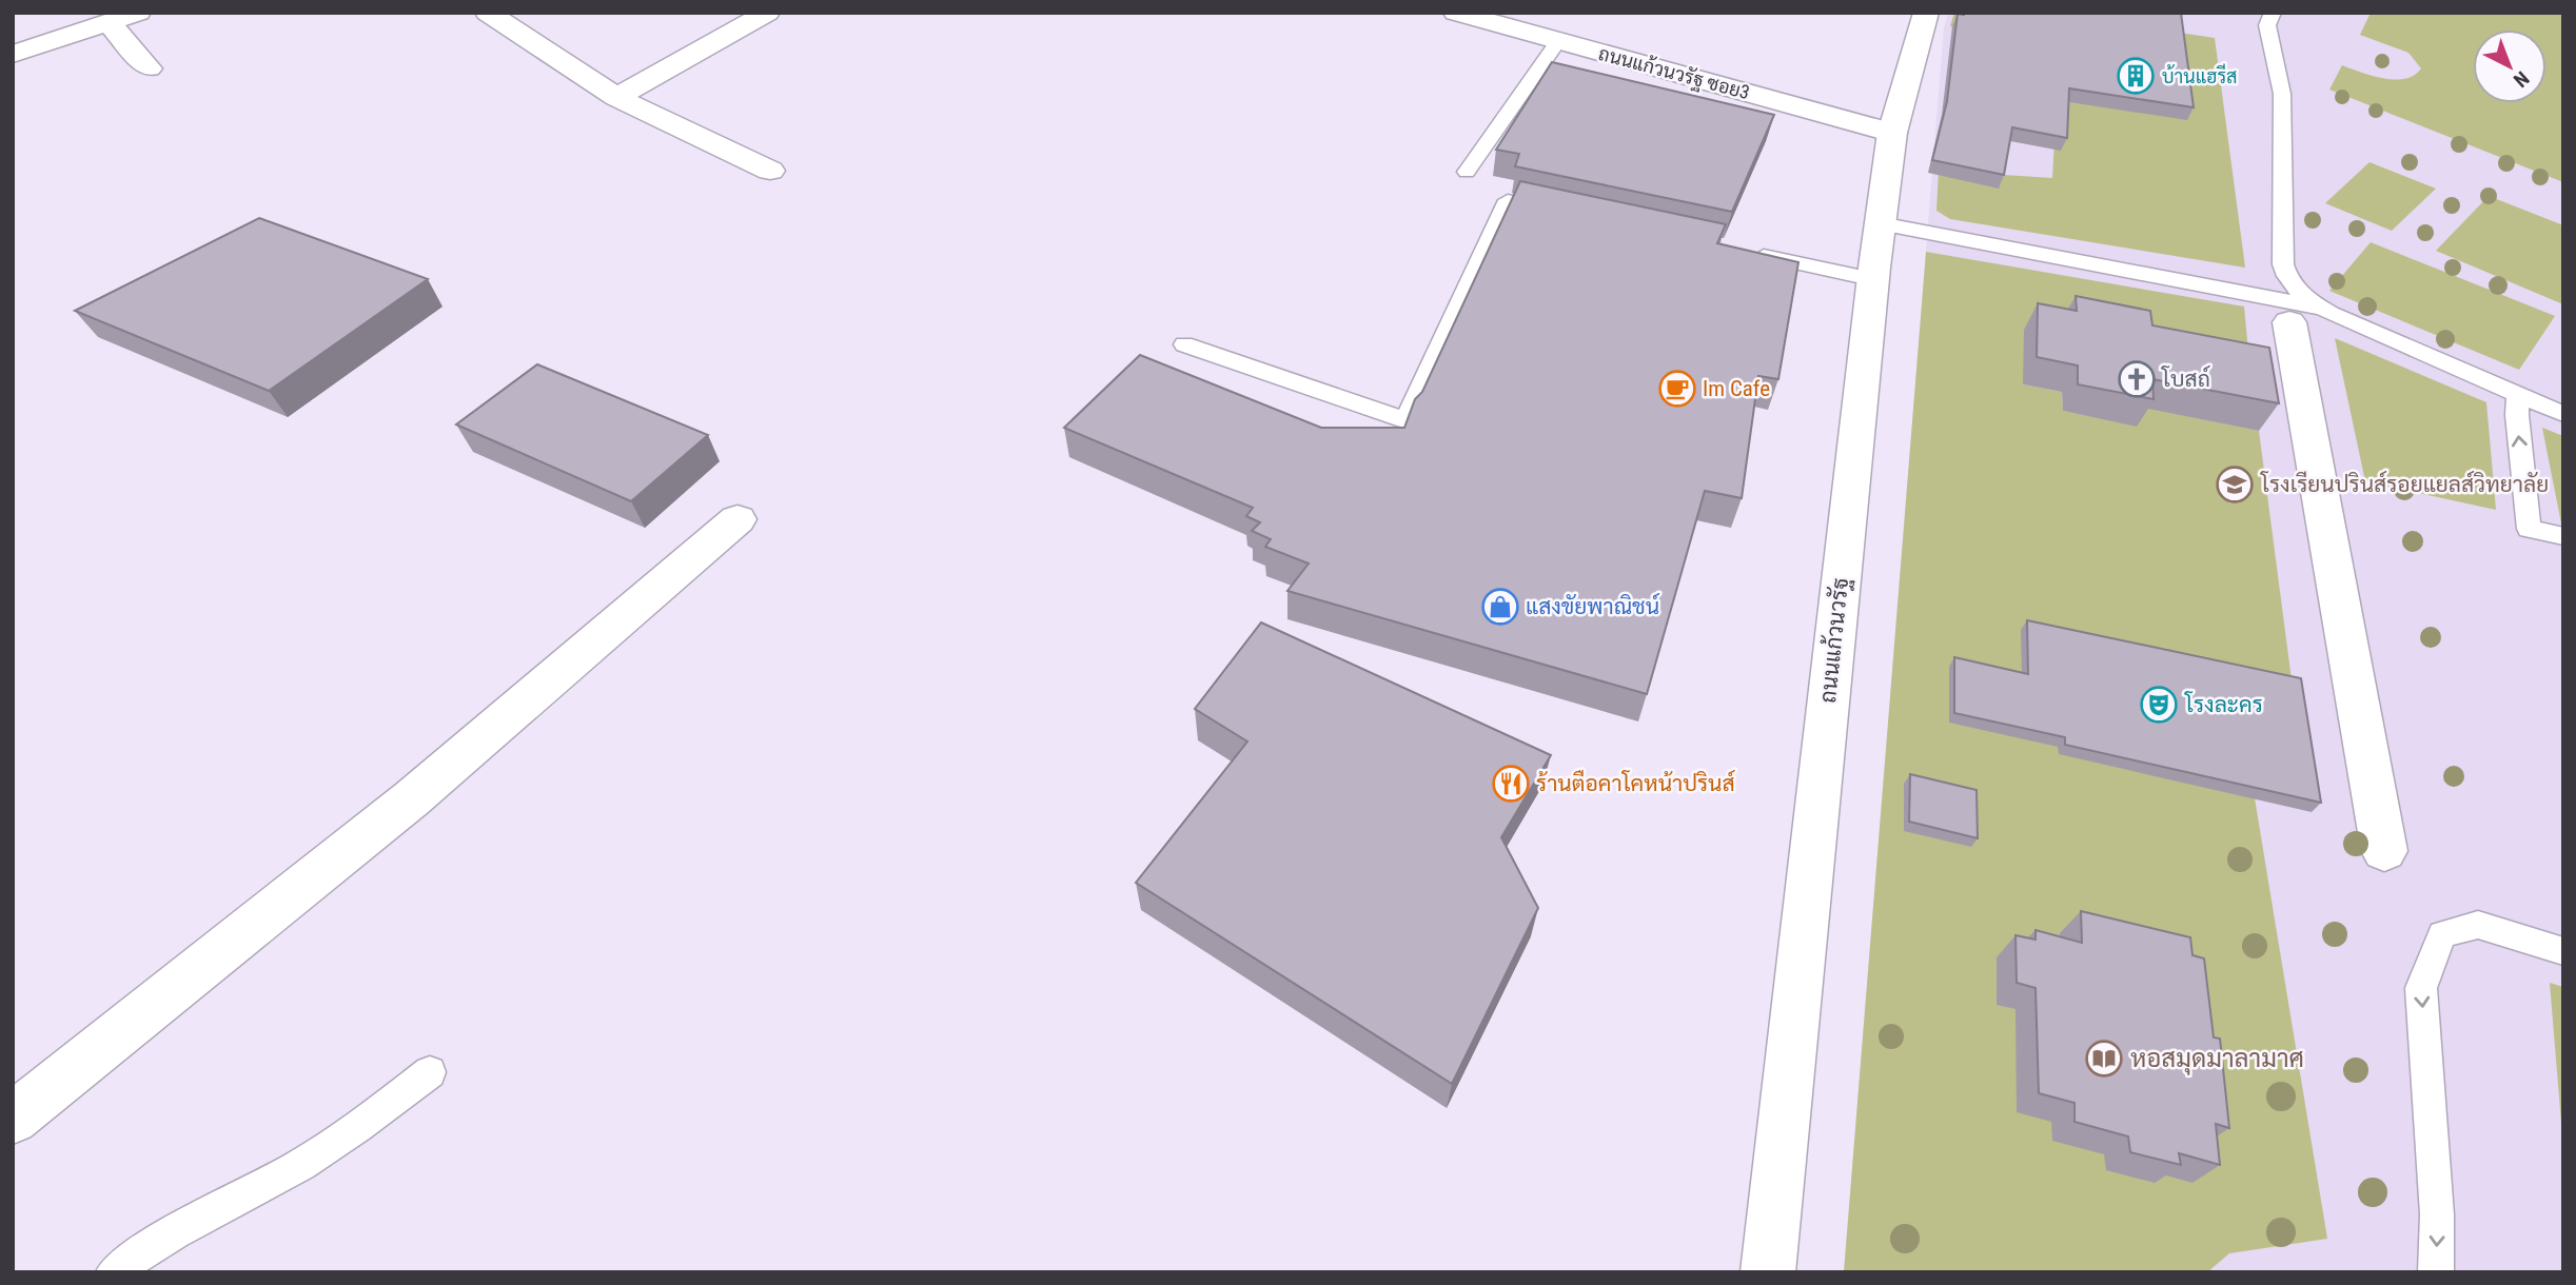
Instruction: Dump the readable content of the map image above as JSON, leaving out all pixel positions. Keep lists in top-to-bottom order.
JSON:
{
  "streets": {
    "street": ["ถนนแก้วนวรัฐ ซอย3", "ถนนแก้วนวรัฐ"]
  },
  "crossings": [
    ["ถนนแก้วนวรัฐ ซอย3", "ถนนแก้วนวรัฐ"]
  ],
  "places": {
    "building": ["บ้านแฮรีส"],
    "church": ["โบสถ์"],
    "cafe": ["Im Cafe"],
    "school or university": ["โรงเรียนปรินส์รอยแยลส์วิทยาลัย"],
    "shop": ["แสงขัยพาณิชน์"],
    "theatre": ["โรงละคร"],
    "restaurant": ["ร้านตือคาโคหน้าปรินส์"],
    "library": ["หอสมุดมาลามาศ"]
  },
  "north": "bottom right"
}
